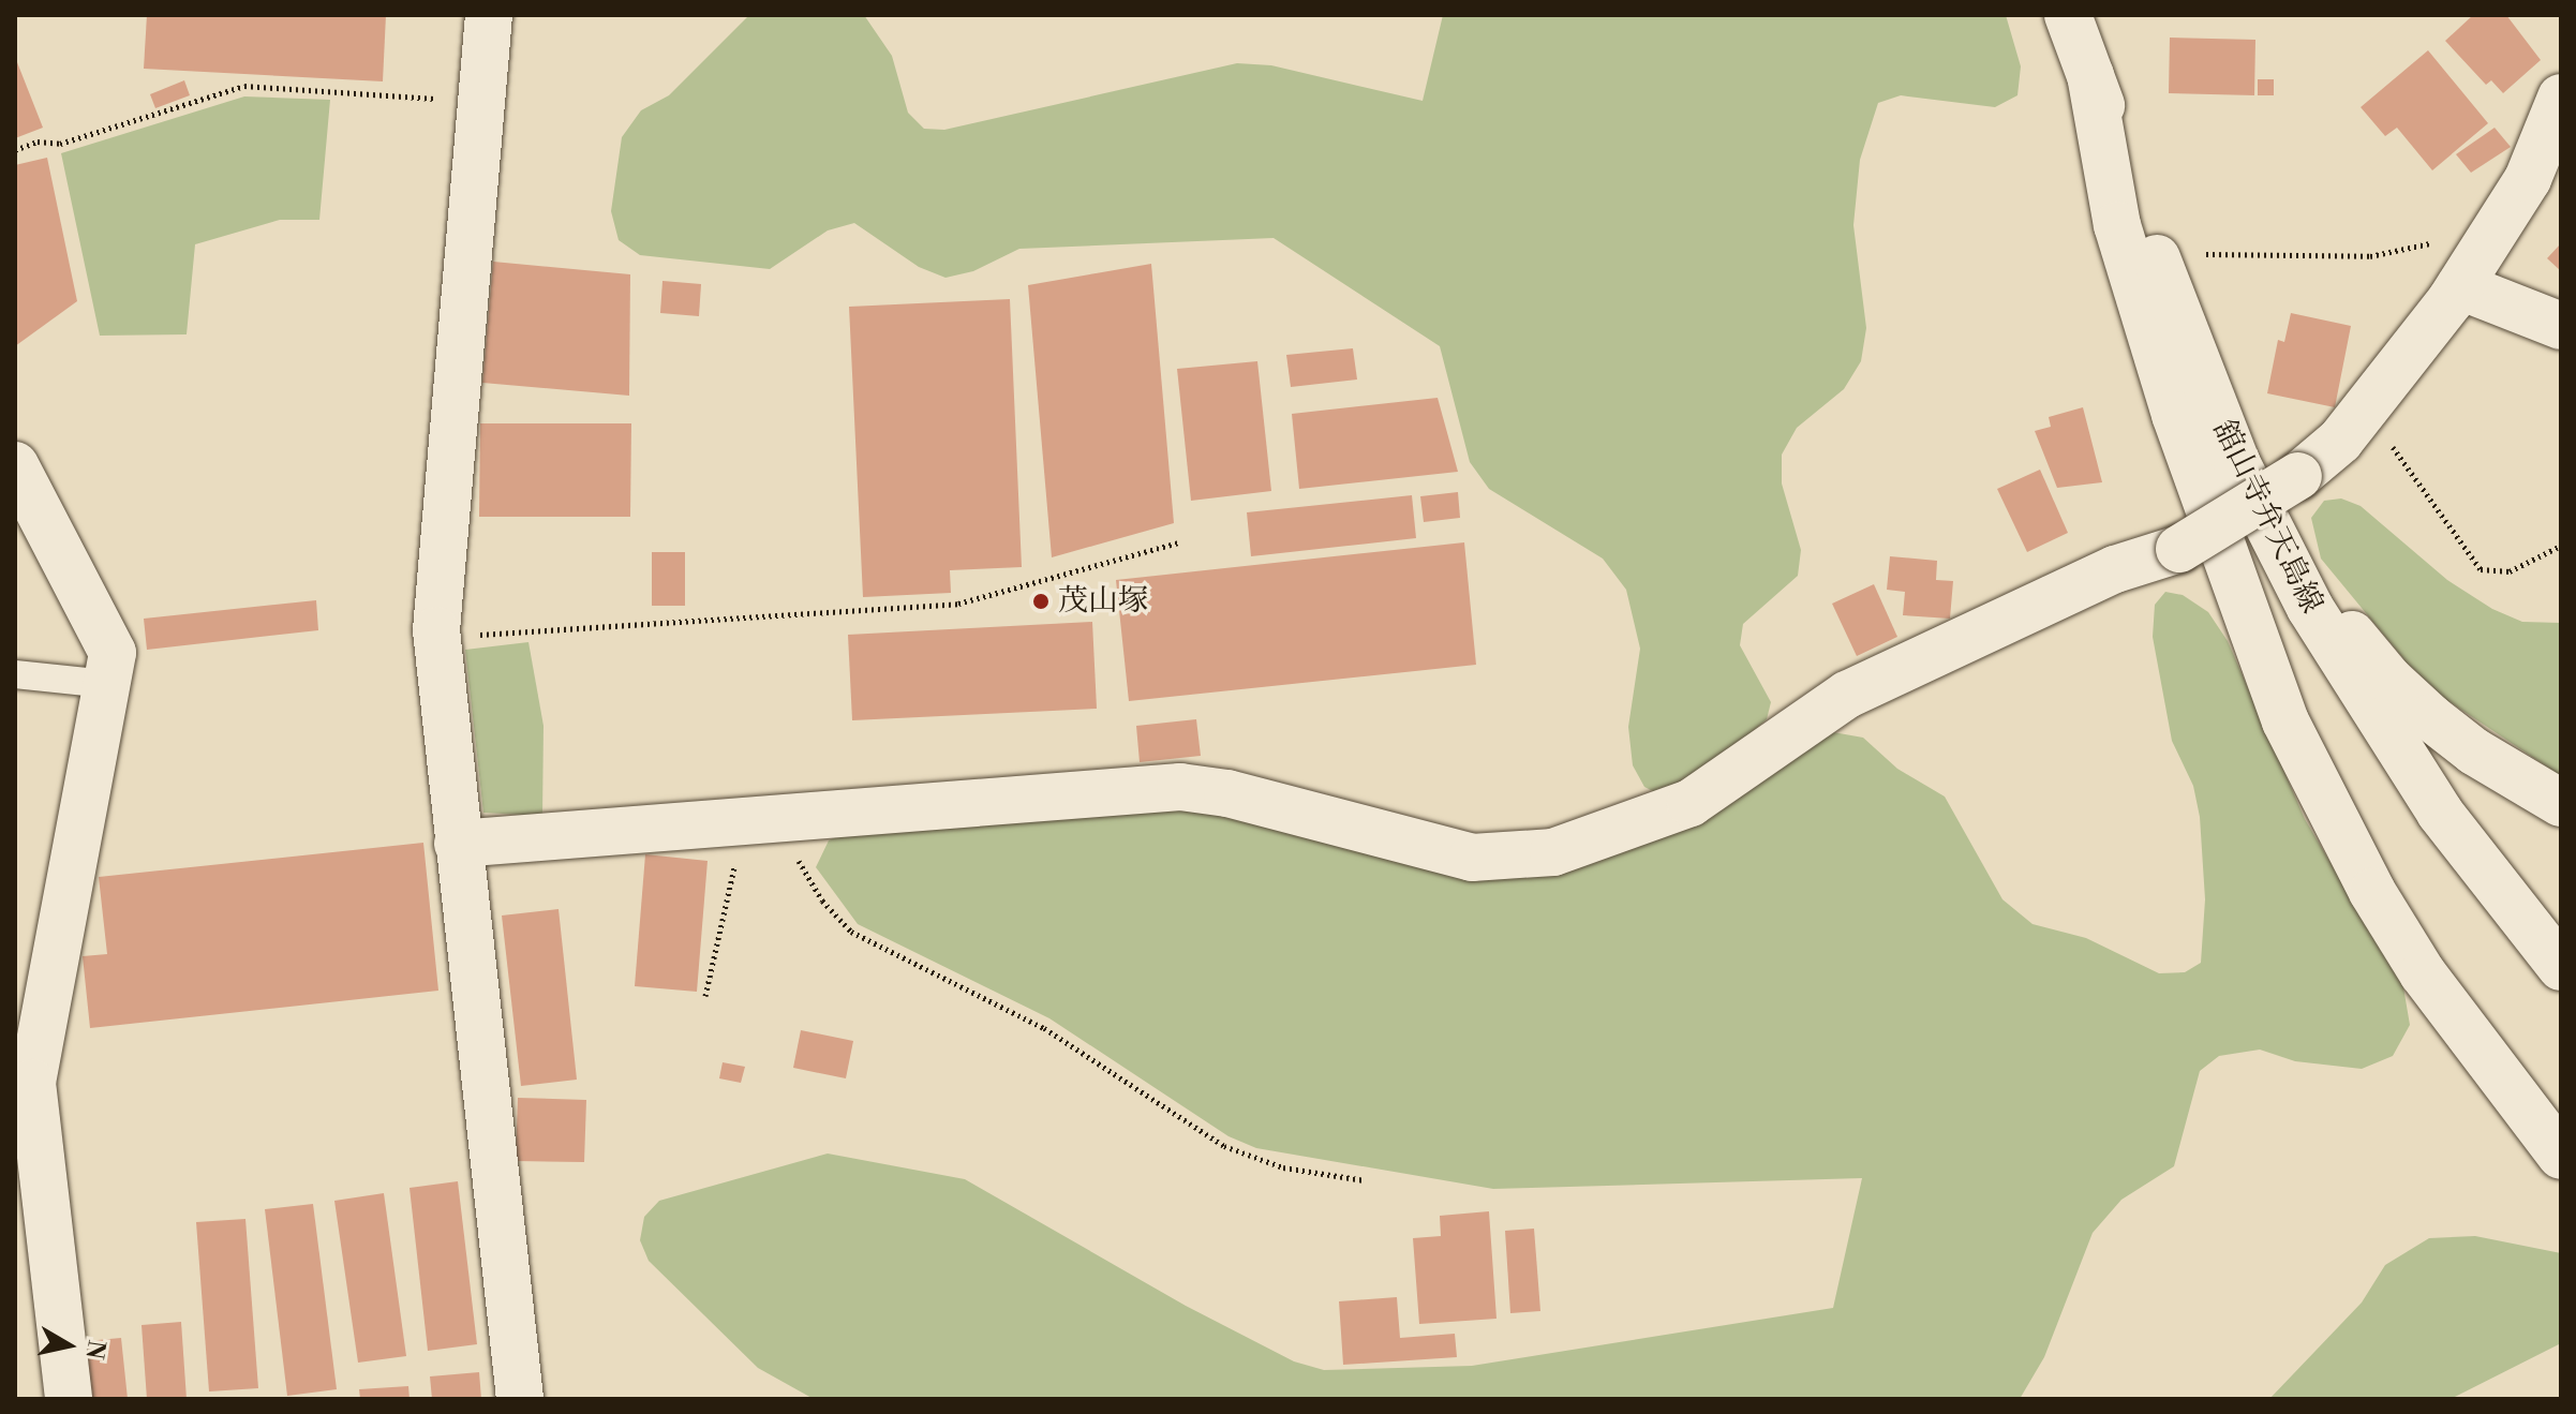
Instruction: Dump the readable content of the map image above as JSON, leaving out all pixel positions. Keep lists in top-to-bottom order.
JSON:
{
  "streets": {
    "street": ["舘山寺弁天島線"]
  },
  "places": ["茂山塚"],
  "north": "right"
}
